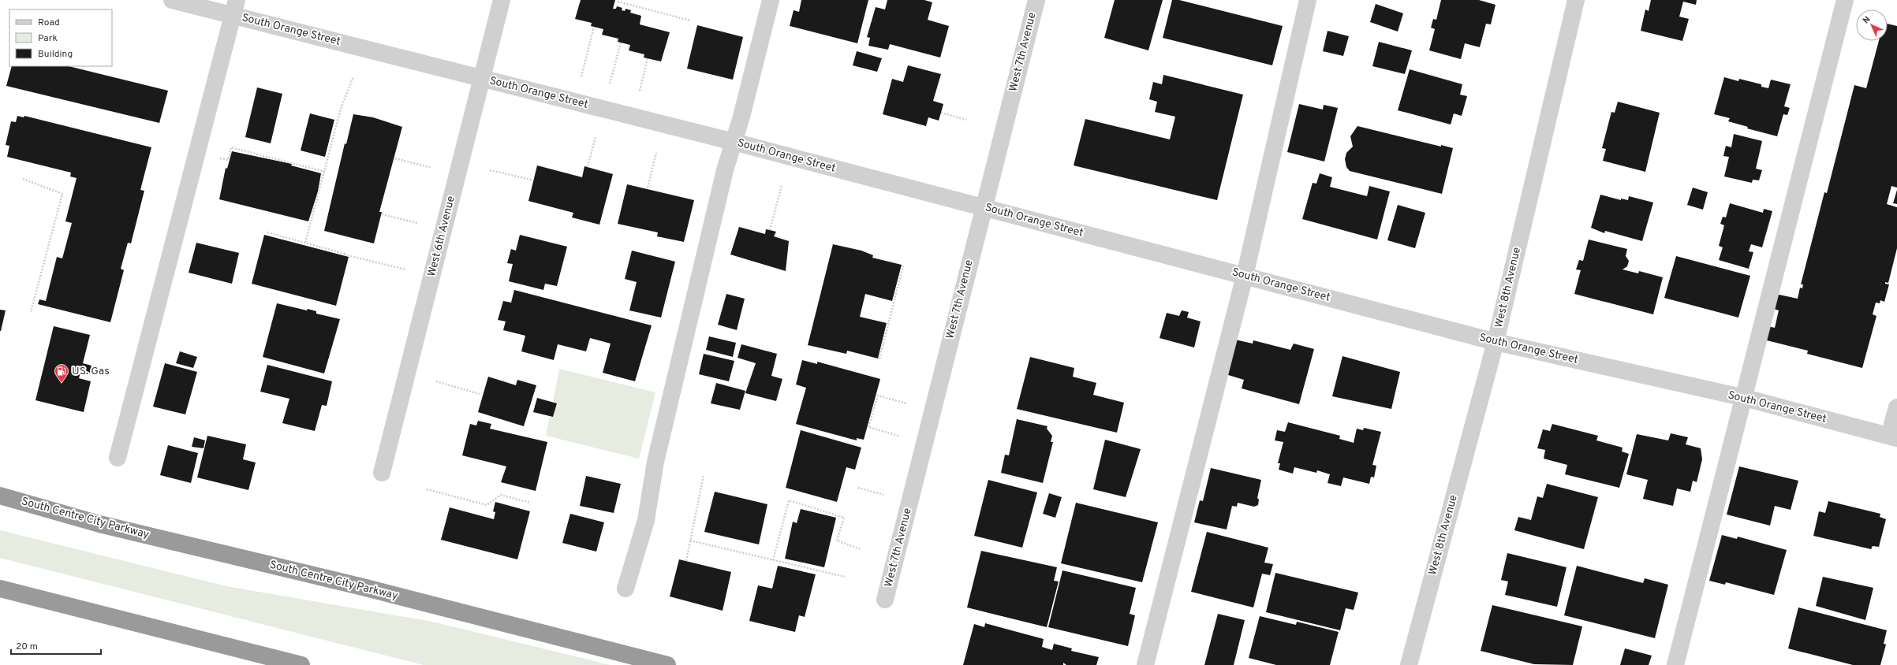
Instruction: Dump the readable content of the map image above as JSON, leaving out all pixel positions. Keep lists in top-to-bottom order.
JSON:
{
  "streets": {
    "highway": ["South Centre City Parkway"],
    "street": [
      "South Orange Street",
      "West 7th Avenue",
      "West 6th Avenue",
      "West 8th Avenue"
    ]
  },
  "crossings": [
    ["South Orange Street", "West 7th Avenue"],
    ["South Orange Street", "West 6th Avenue"],
    ["South Orange Street", "West 8th Avenue"]
  ],
  "places": {
    "fuel station": ["US. Gas"]
  },
  "legend": ["Road", "Park", "Building"],
  "scale_bar": "20 m",
  "north": "top left"
}
